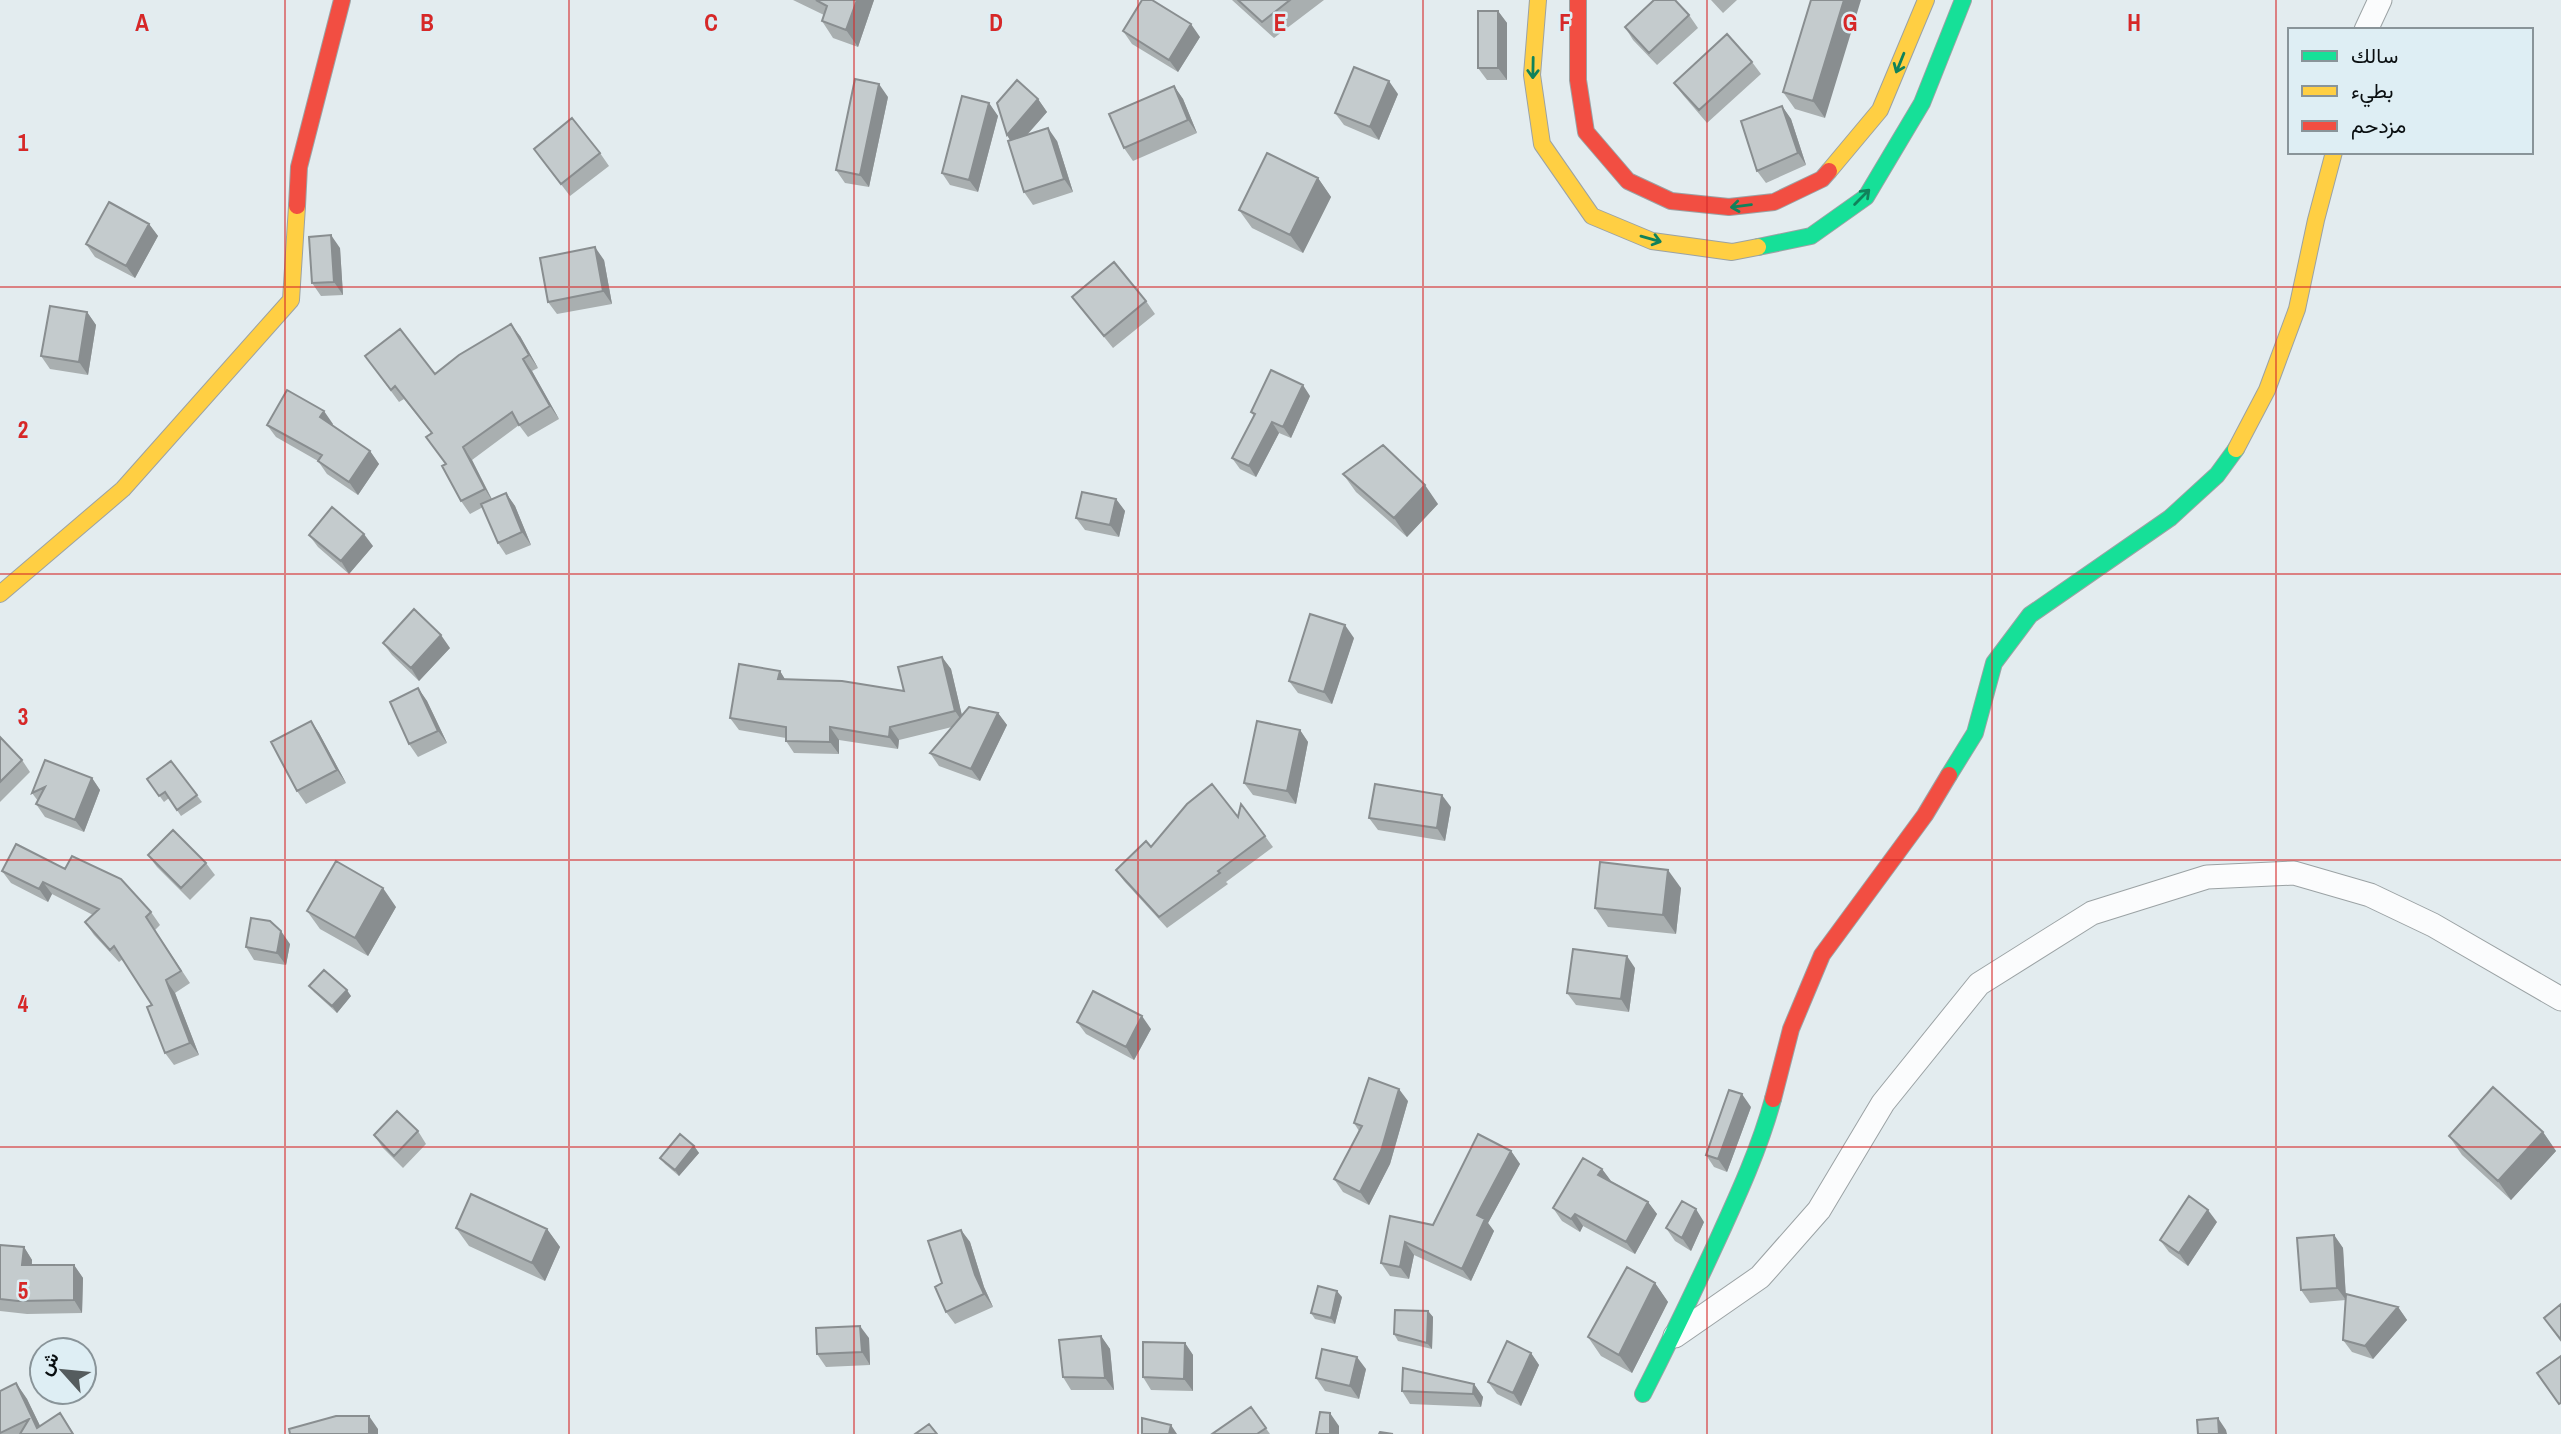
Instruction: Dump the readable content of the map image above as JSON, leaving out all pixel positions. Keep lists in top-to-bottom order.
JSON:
{
  "legend": ["سالك", "بطيء", "مزدحم"],
  "north": "top left",
  "grid": {
    "columns": [
      "A",
      "B",
      "C",
      "D",
      "E",
      "F",
      "G",
      "H"
    ],
    "rows": [
      "1",
      "2",
      "3",
      "4",
      "5"
    ]
  }
}
